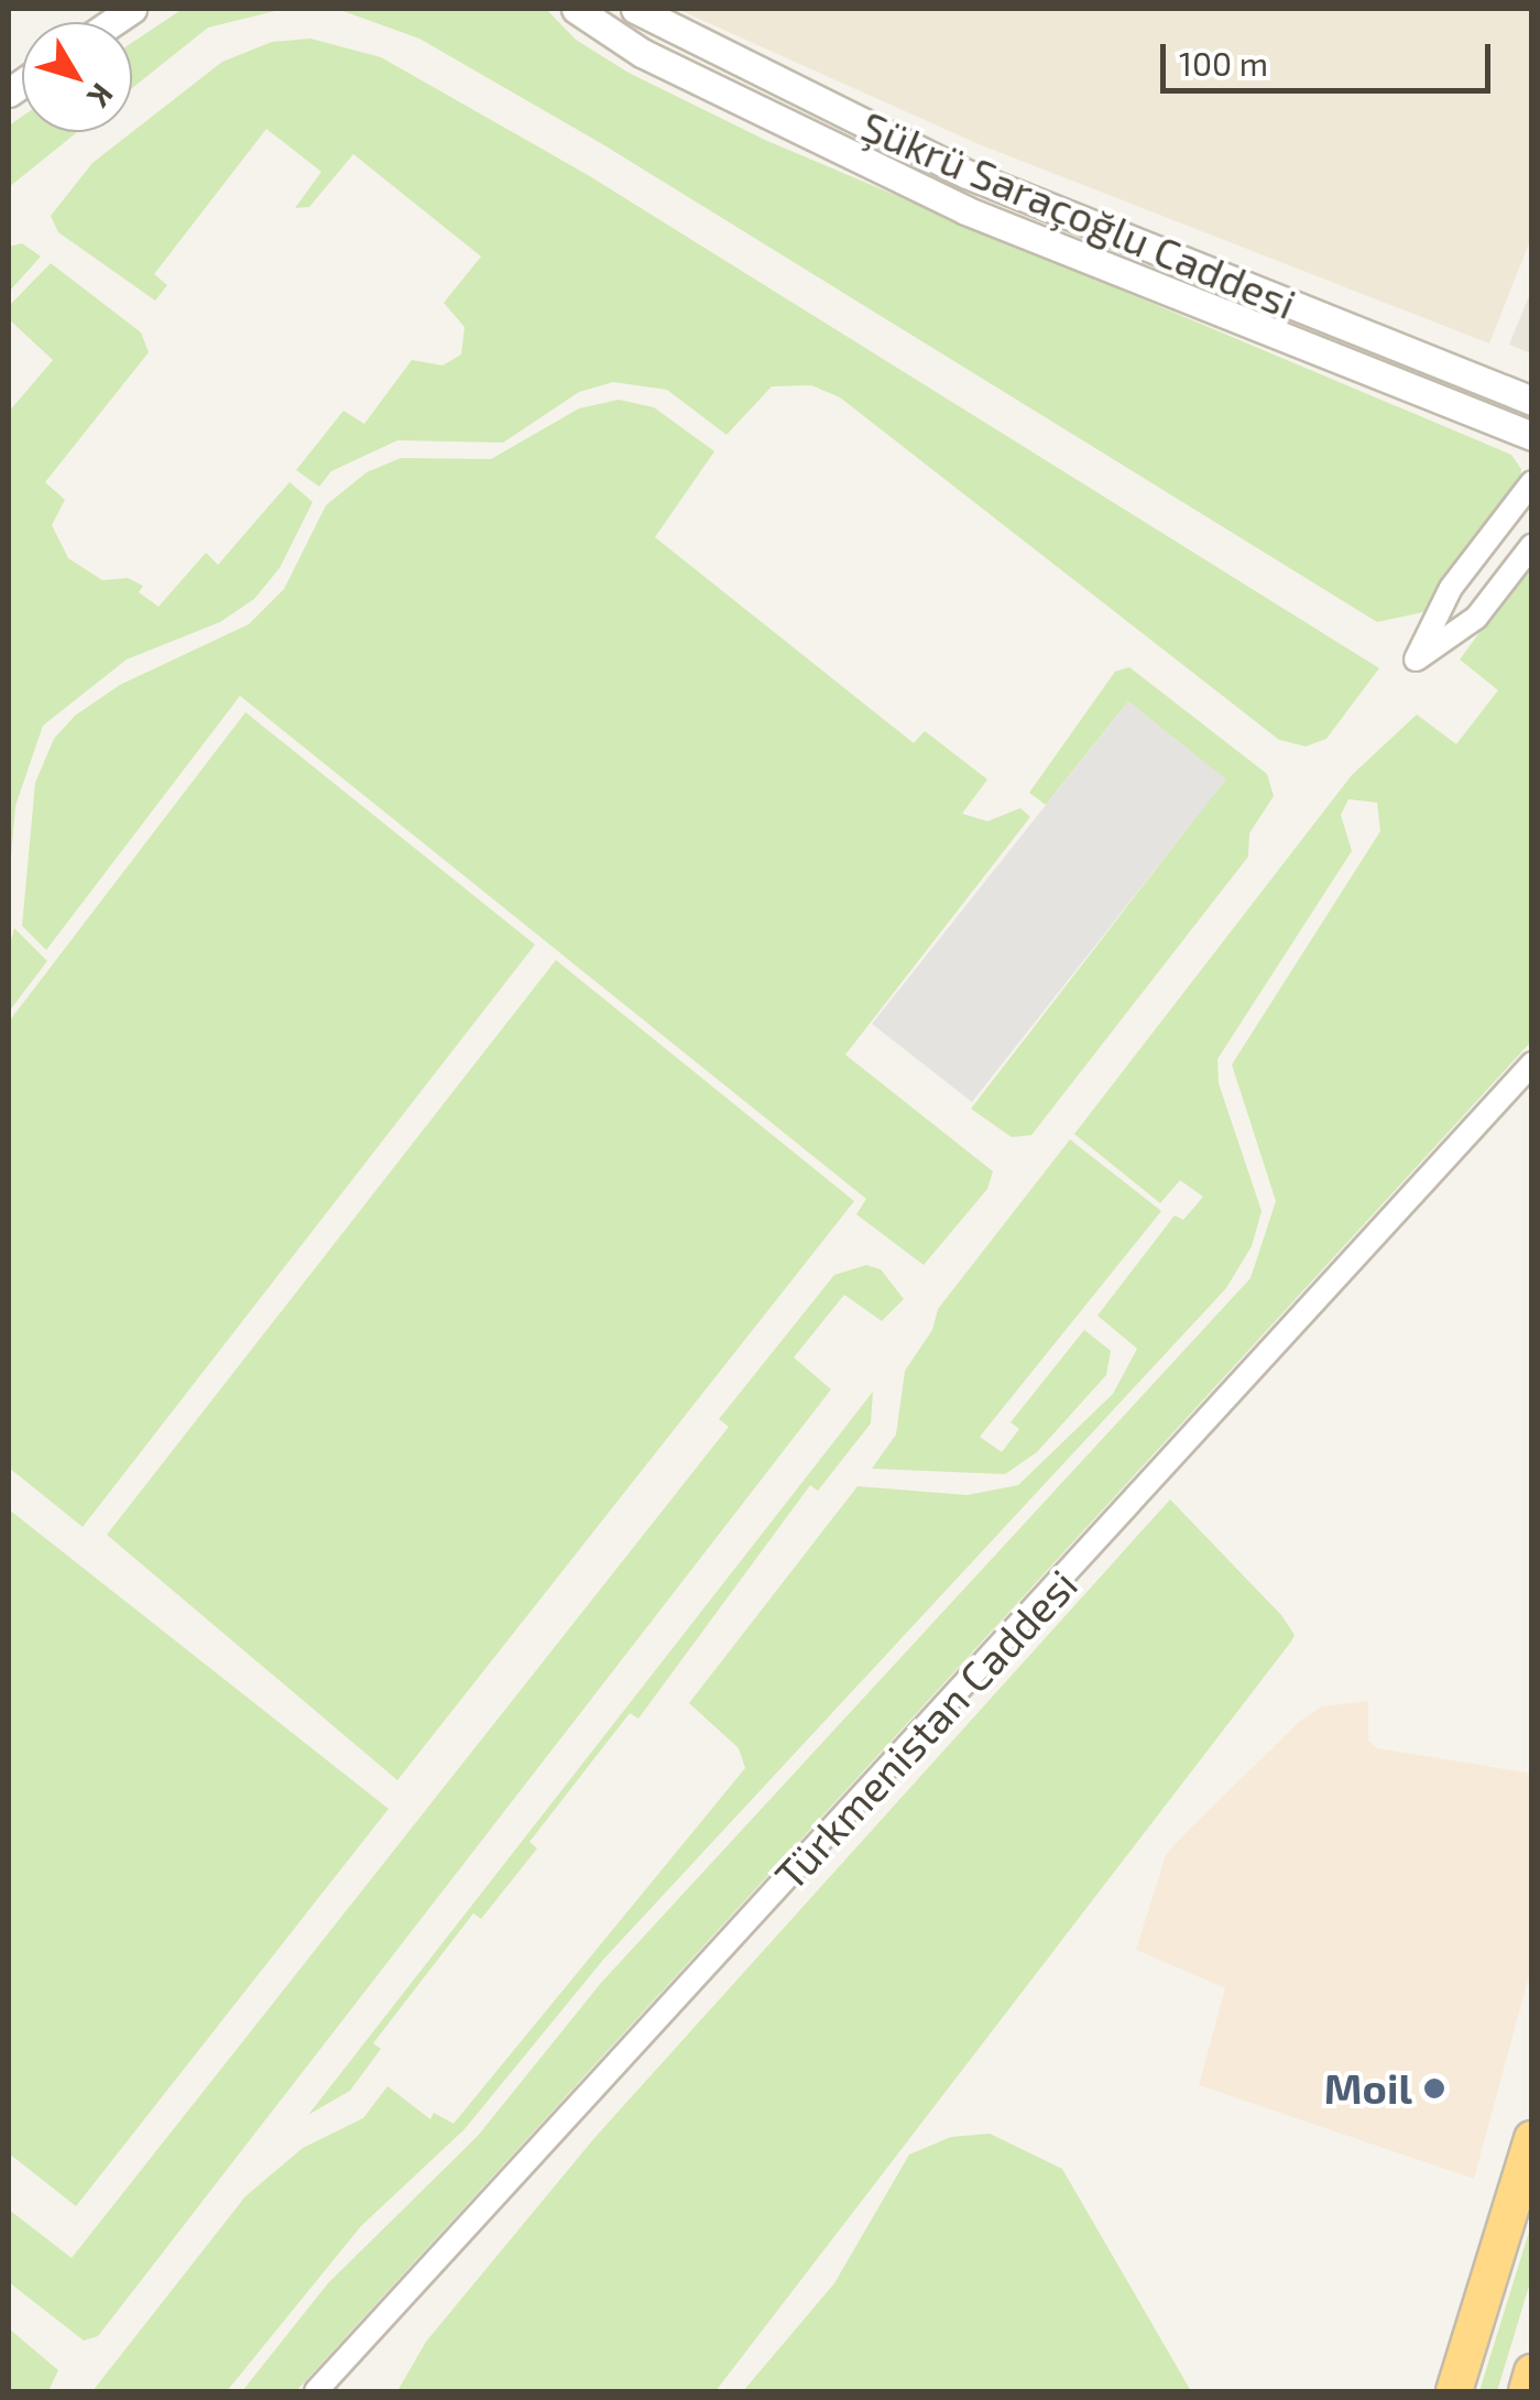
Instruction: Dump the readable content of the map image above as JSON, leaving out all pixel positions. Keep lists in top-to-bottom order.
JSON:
{
  "streets": {
    "street": ["Şükrü Saraçoğlu Caddesi", "Türkmenistan Caddesi"]
  },
  "places": ["Moil"],
  "scale_bar": "100 m",
  "north": "bottom right"
}
